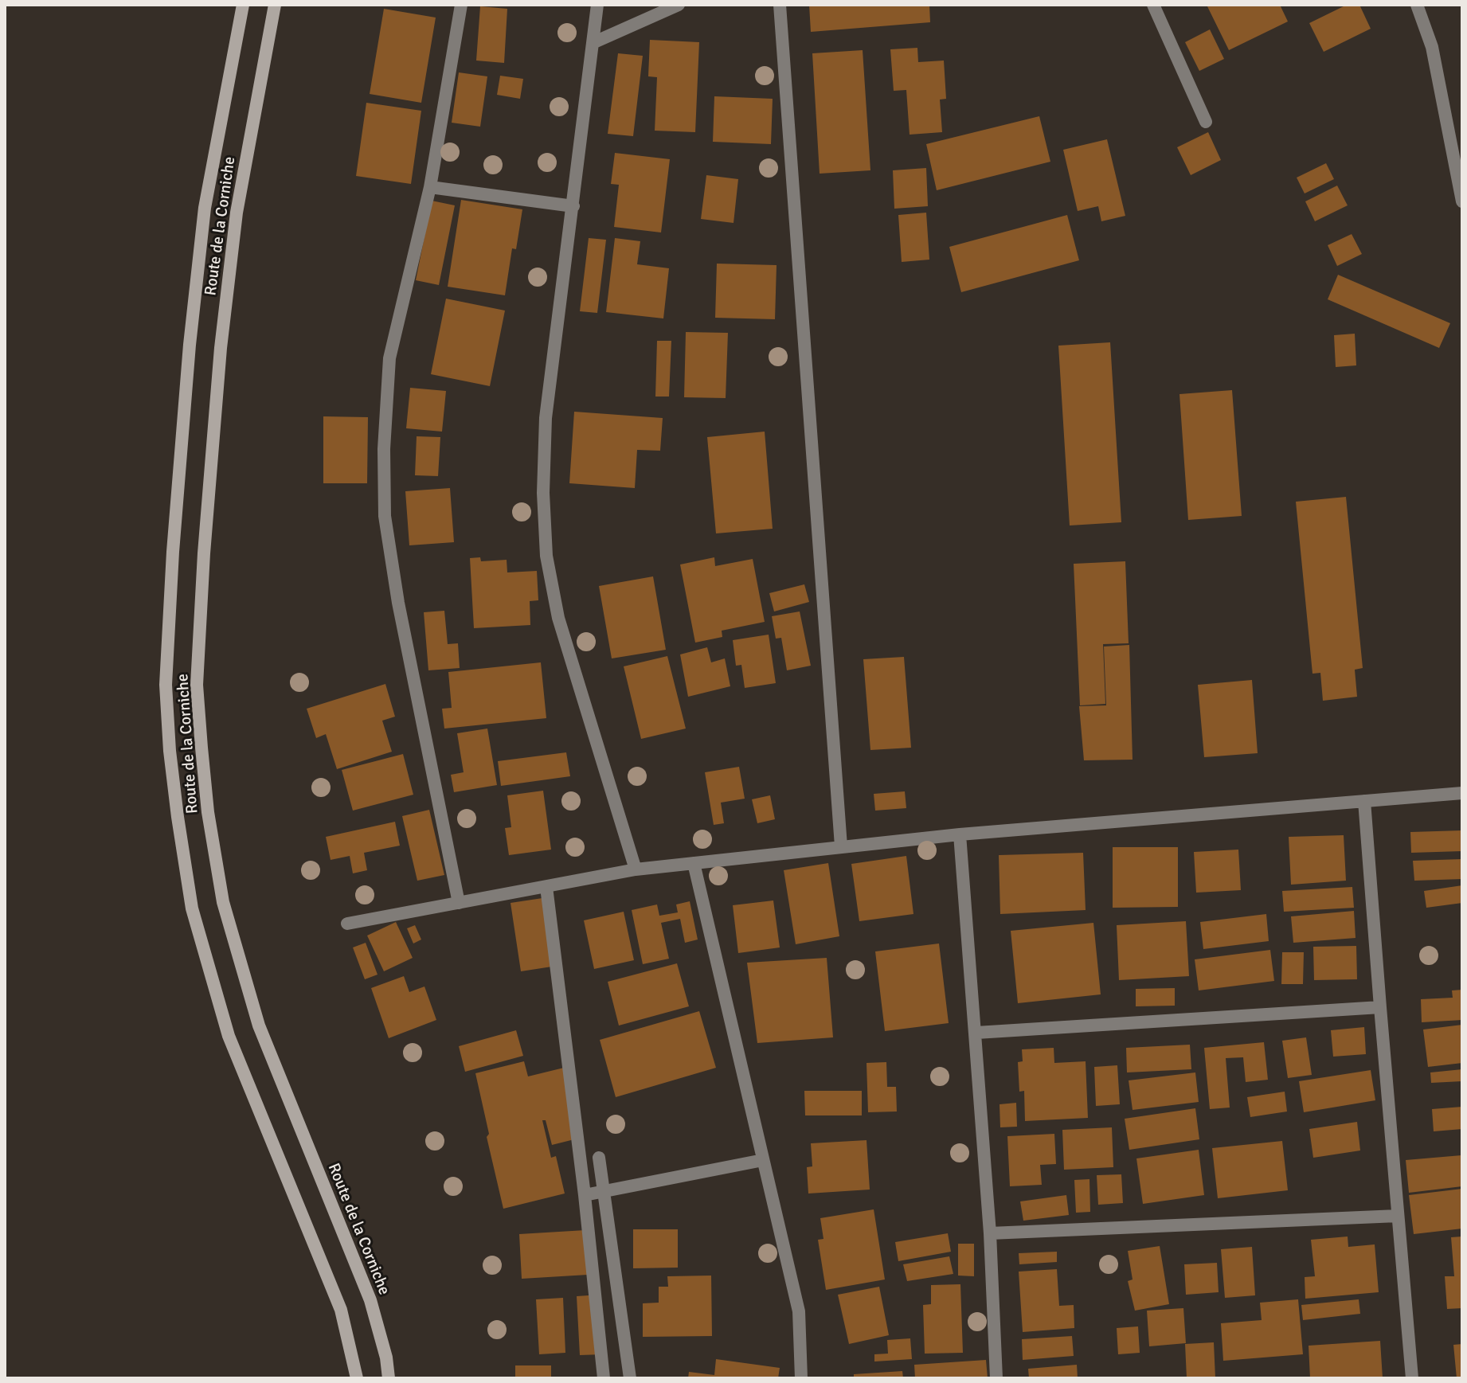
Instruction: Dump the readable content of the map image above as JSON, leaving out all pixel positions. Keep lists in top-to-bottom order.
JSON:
{
  "streets": {
    "main road": ["Route de la Corniche"]
  }
}
